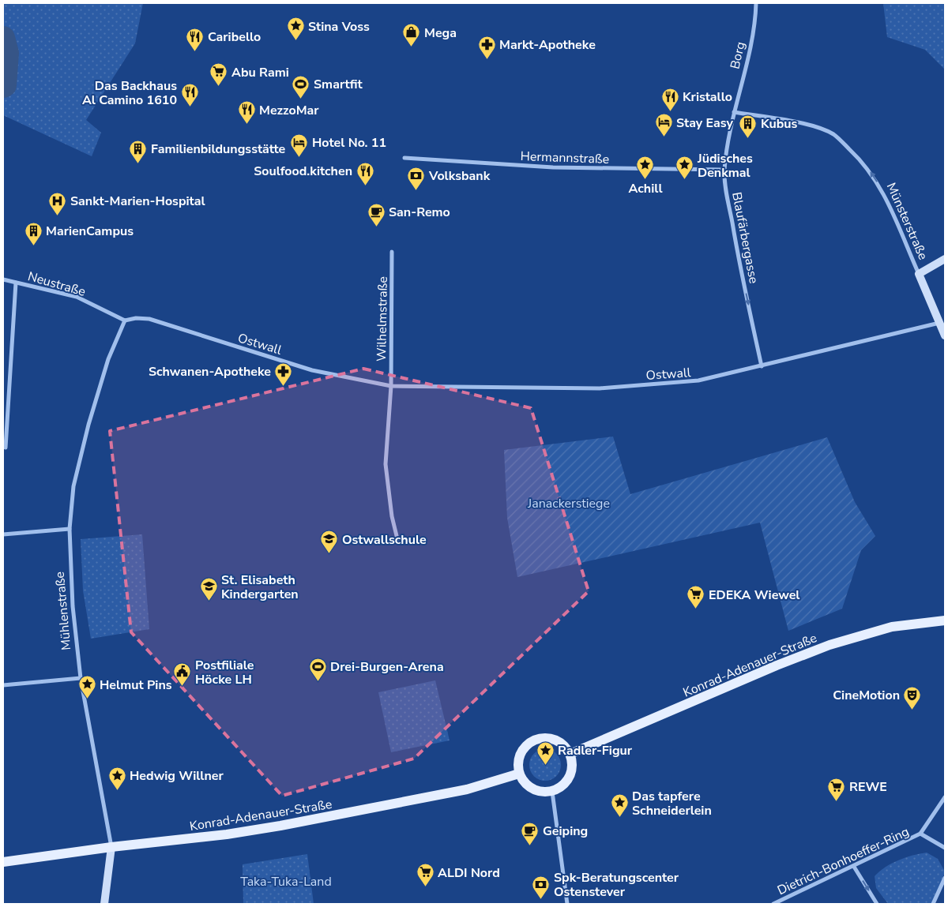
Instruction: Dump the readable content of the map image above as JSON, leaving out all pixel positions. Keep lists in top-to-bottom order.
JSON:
{
  "streets": {
    "main road": ["Konrad-Adenauer-Straße"],
    "street": [
      "Borg",
      "Hermannstraße",
      "Münsterstraße",
      "Blaufärbergasse",
      "Neustraße",
      "Wilhelmstraße",
      "Ostwall",
      "Mühlenstraße",
      "Dietrich-Bonhoeffer-Ring"
    ]
  },
  "crossings": [
    ["Borg", "Münsterstraße"],
    ["Borg", "Blaufärbergasse"],
    ["Hermannstraße", "Blaufärbergasse"],
    ["Münsterstraße", "Blaufärbergasse"],
    ["Münsterstraße", "Ostwall"],
    ["Blaufärbergasse", "Ostwall"],
    ["Neustraße", "Ostwall"],
    ["Neustraße", "Mühlenstraße"],
    ["Wilhelmstraße", "Ostwall"],
    ["Ostwall", "Mühlenstraße"],
    ["Mühlenstraße", "Konrad-Adenauer-Straße"]
  ],
  "one_way": ["Münsterstraße", "Blaufärbergasse"],
  "parks": ["Janackerstiege", "Taka-Tuka-Land"],
  "places": {
    "place": [
      "Stina Voss",
      "Achill",
      "Jüdisches Denkmal",
      "Helmut Pins",
      "Radler-Figur",
      "Hedwig Willner",
      "Das tapfere Schneiderlein"
    ],
    "shop": ["Mega"],
    "restaurant": [
      "Caribello",
      "Das Backhaus Al Camino 1610",
      "Kristallo",
      "MezzoMar",
      "Soulfood.kitchen"
    ],
    "pharmacy": ["Markt-Apotheke", "Schwanen-Apotheke"],
    "supermarket": [
      "Abu Rami",
      "EDEKA Wiewel",
      "REWE",
      "ALDI Nord"
    ],
    "sports": ["Smartfit", "Drei-Burgen-Arena"],
    "hotel": ["Stay Easy", "Hotel No. 11"],
    "building": ["Kubus", "Familienbildungsstätte", "MarienCampus"],
    "bank": ["Volksbank", "Spk-Beratungscenter Ostenstever"],
    "hospital": ["Sankt-Marien-Hospital"],
    "cafe": ["San-Remo", "Geiping"],
    "school or university": ["Ostwallschule", "St. Elisabeth Kindergarten"],
    "public building": ["Postfiliale Höcke LH"],
    "theatre": ["CineMotion"]
  }
}
